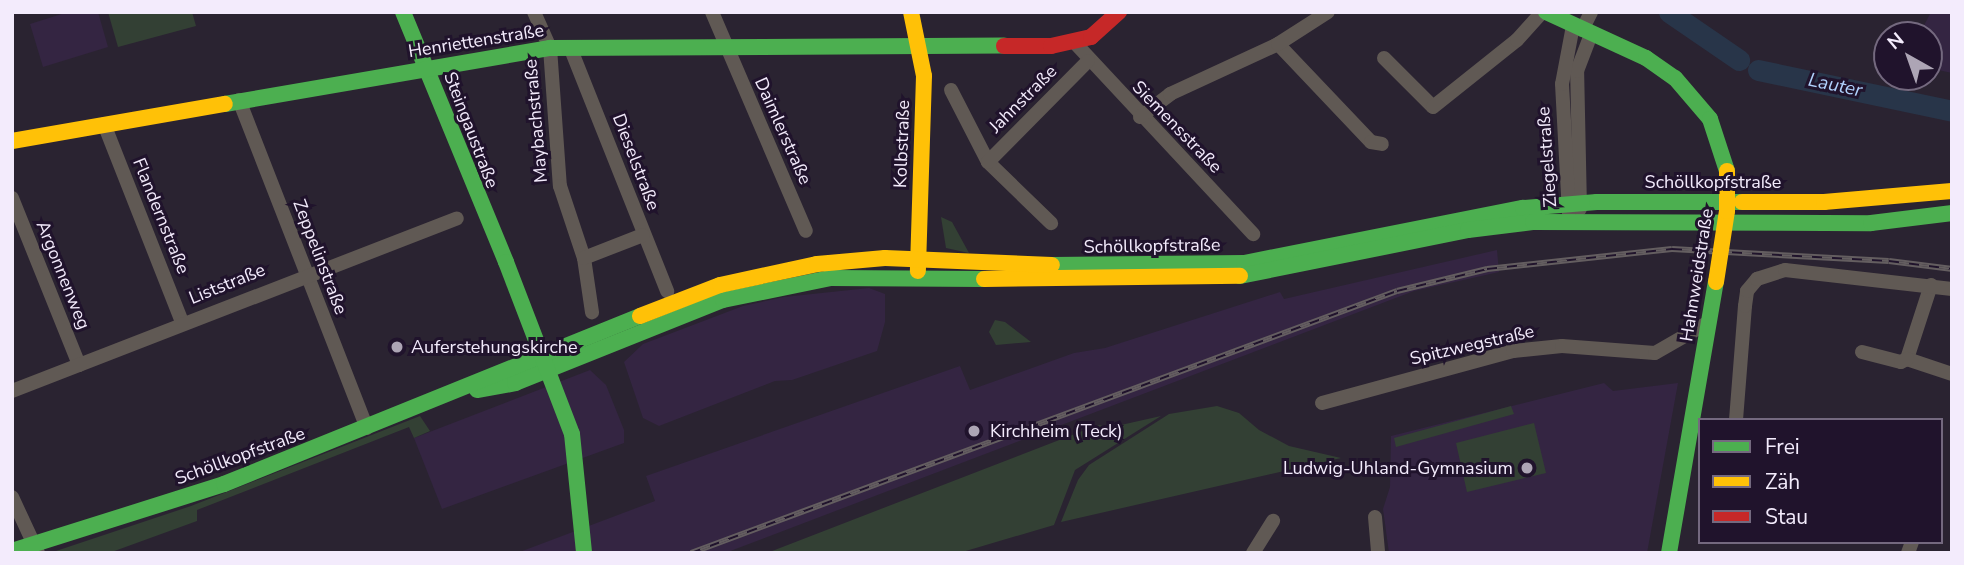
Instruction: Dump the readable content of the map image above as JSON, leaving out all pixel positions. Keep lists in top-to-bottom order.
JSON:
{
  "streets": {
    "main road": [
      "Henriettenstraße",
      "Steingaustraße",
      "Kolbstraße",
      "Schöllkopfstraße",
      "Hahnweidstraße"
    ],
    "street": [
      "Jahnstraße",
      "Maybachstraße",
      "Siemensstraße",
      "Daimlerstraße",
      "Ziegelstraße",
      "Dieselstraße",
      "Flandernstraße",
      "Zeppelinstraße",
      "Argonnenweg",
      "Liststraße",
      "Spitzwegstraße"
    ]
  },
  "crossings": [
    ["Henriettenstraße", "Maybachstraße"],
    ["Henriettenstraße", "Siemensstraße"],
    ["Henriettenstraße", "Steingaustraße"],
    ["Henriettenstraße", "Daimlerstraße"],
    ["Henriettenstraße", "Kolbstraße"],
    ["Henriettenstraße", "Dieselstraße"],
    ["Henriettenstraße", "Flandernstraße"],
    ["Henriettenstraße", "Zeppelinstraße"],
    ["Jahnstraße", "Siemensstraße"],
    ["Kolbstraße", "Schöllkopfstraße"],
    ["Ziegelstraße", "Schöllkopfstraße"],
    ["Ziegelstraße", "Hahnweidstraße"],
    ["Schöllkopfstraße", "Zeppelinstraße"],
    ["Flandernstraße", "Liststraße"],
    ["Zeppelinstraße", "Liststraße"],
    ["Argonnenweg", "Liststraße"],
    ["Hahnweidstraße", "Spitzwegstraße"]
  ],
  "water": ["Lauter"],
  "places": ["Auferstehungskirche", "Kirchheim (Teck)", "Ludwig-Uhland-Gymnasium"],
  "legend": ["Frei", "Zäh", "Stau"],
  "north": "top left"
}
